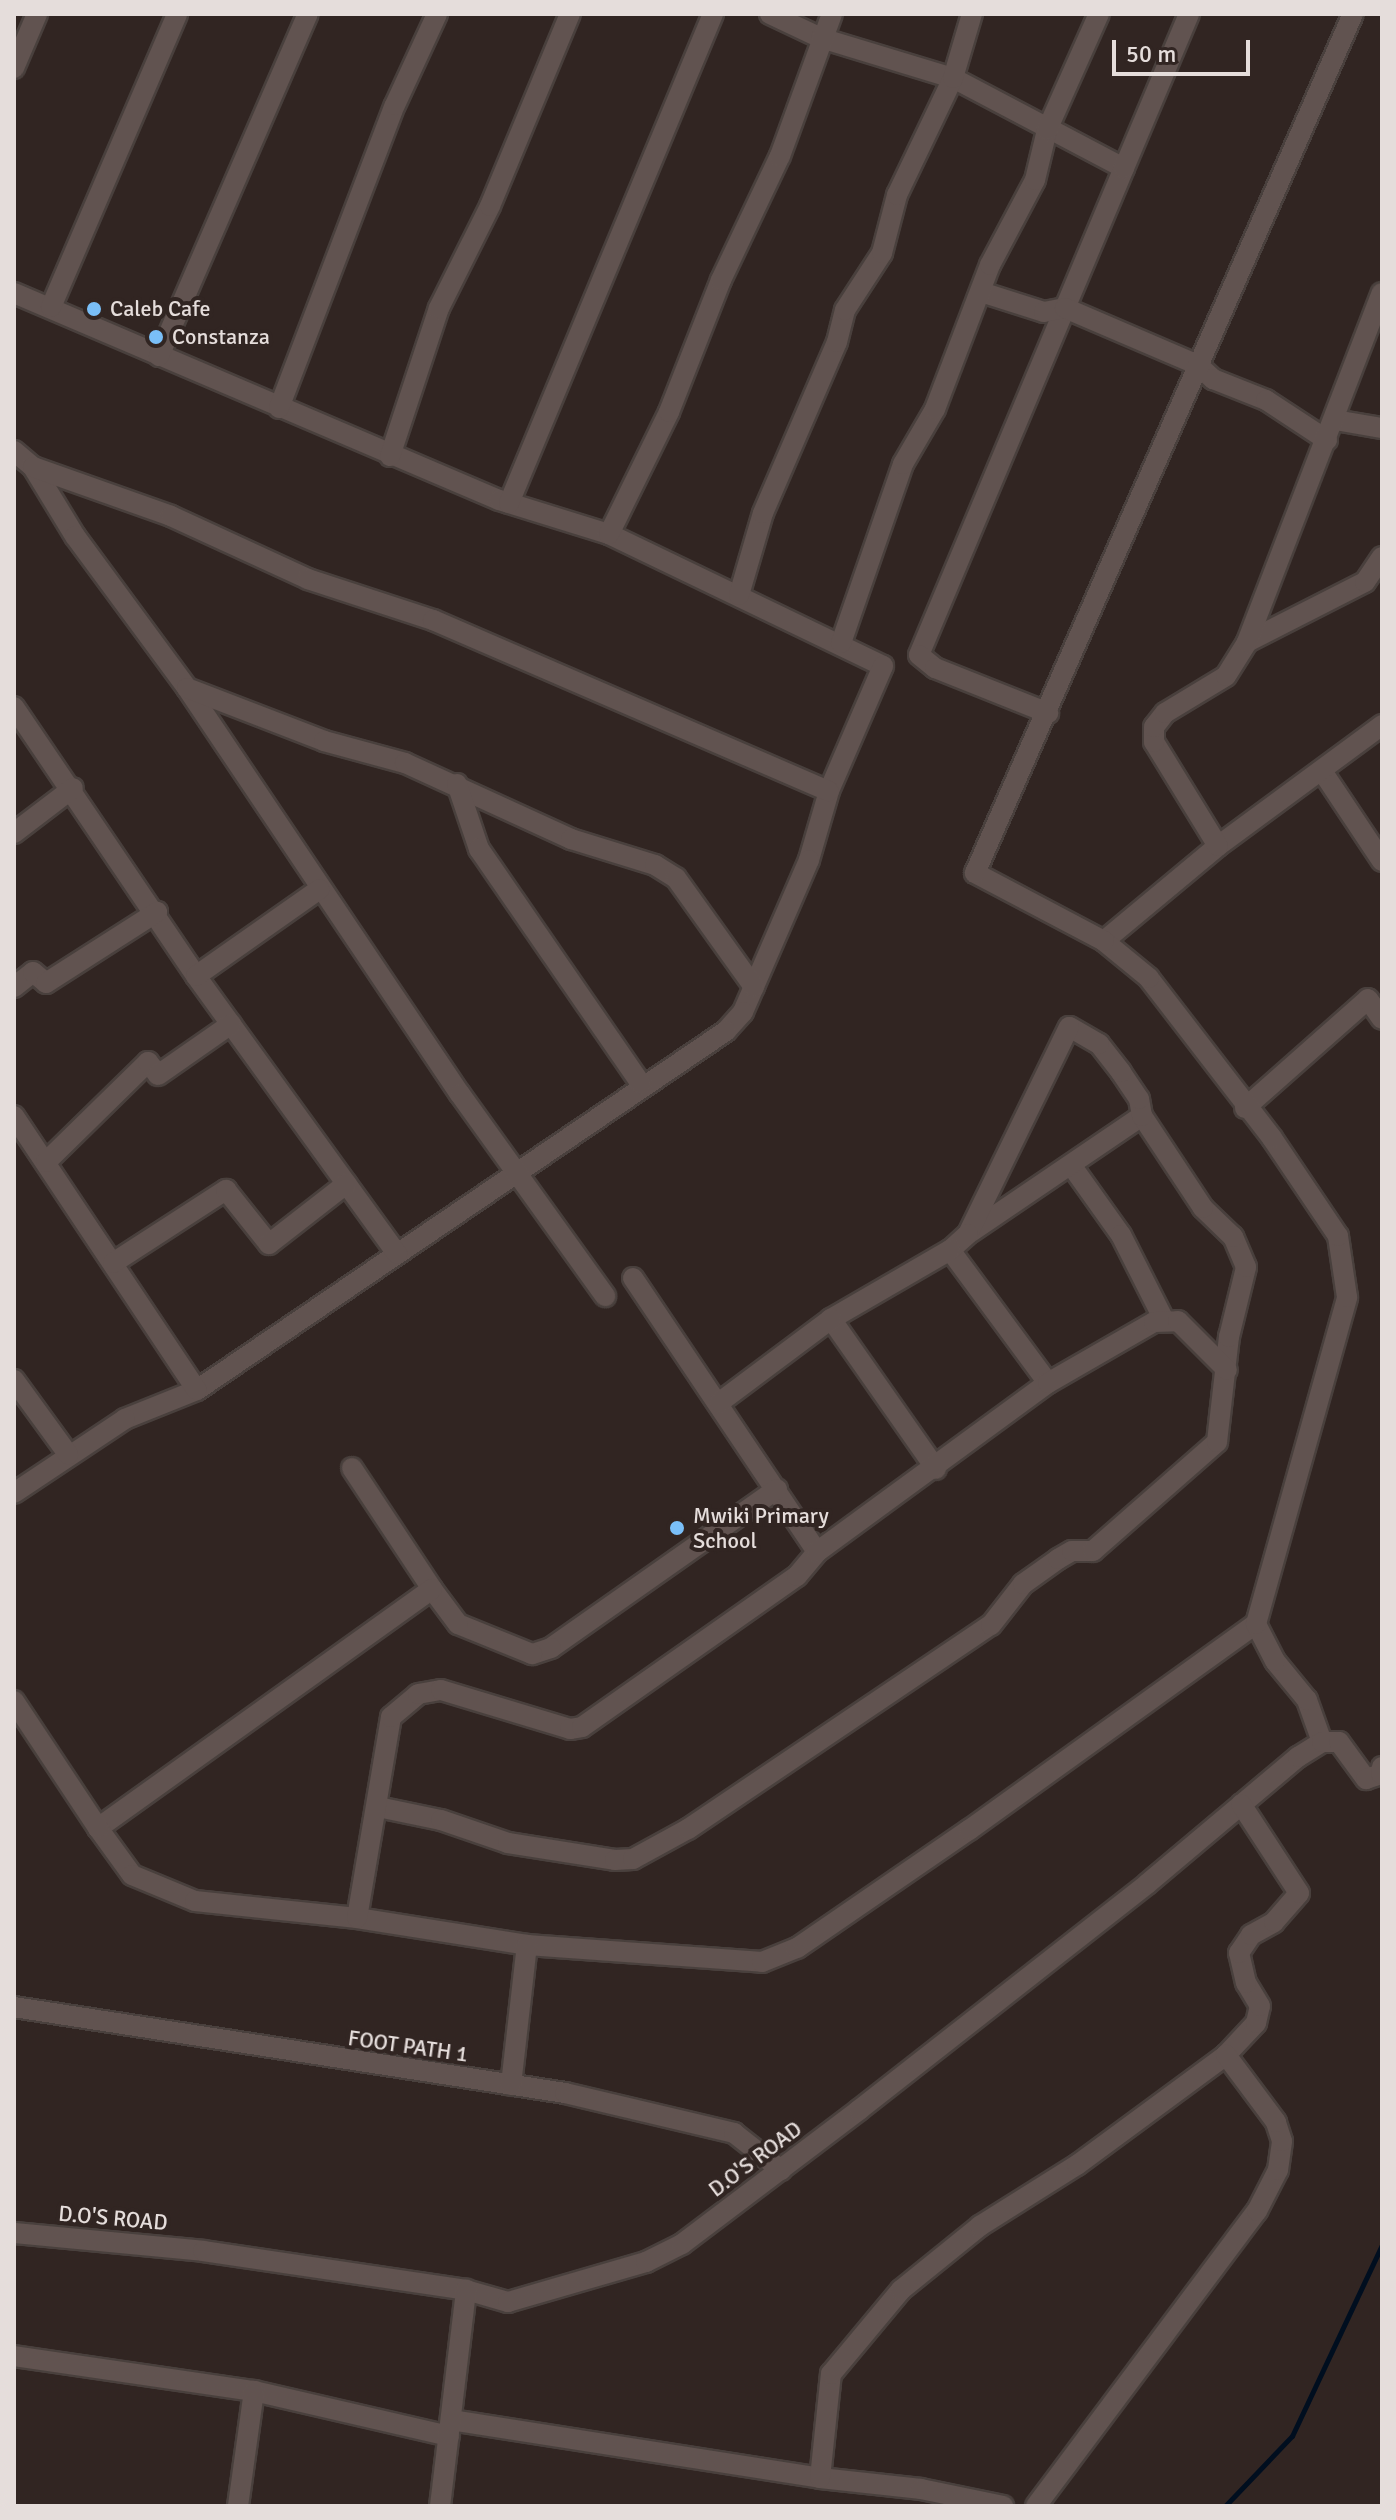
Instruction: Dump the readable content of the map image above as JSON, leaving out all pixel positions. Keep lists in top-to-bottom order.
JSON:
{
  "streets": {
    "street": ["FOOT PATH 1", "D.O'S ROAD"]
  },
  "crossings": [
    ["FOOT PATH 1", "D.O'S ROAD"]
  ],
  "places": ["Caleb Cafe", "Constanza", "Mwiki Primary School"],
  "scale_bar": "50 m"
}
